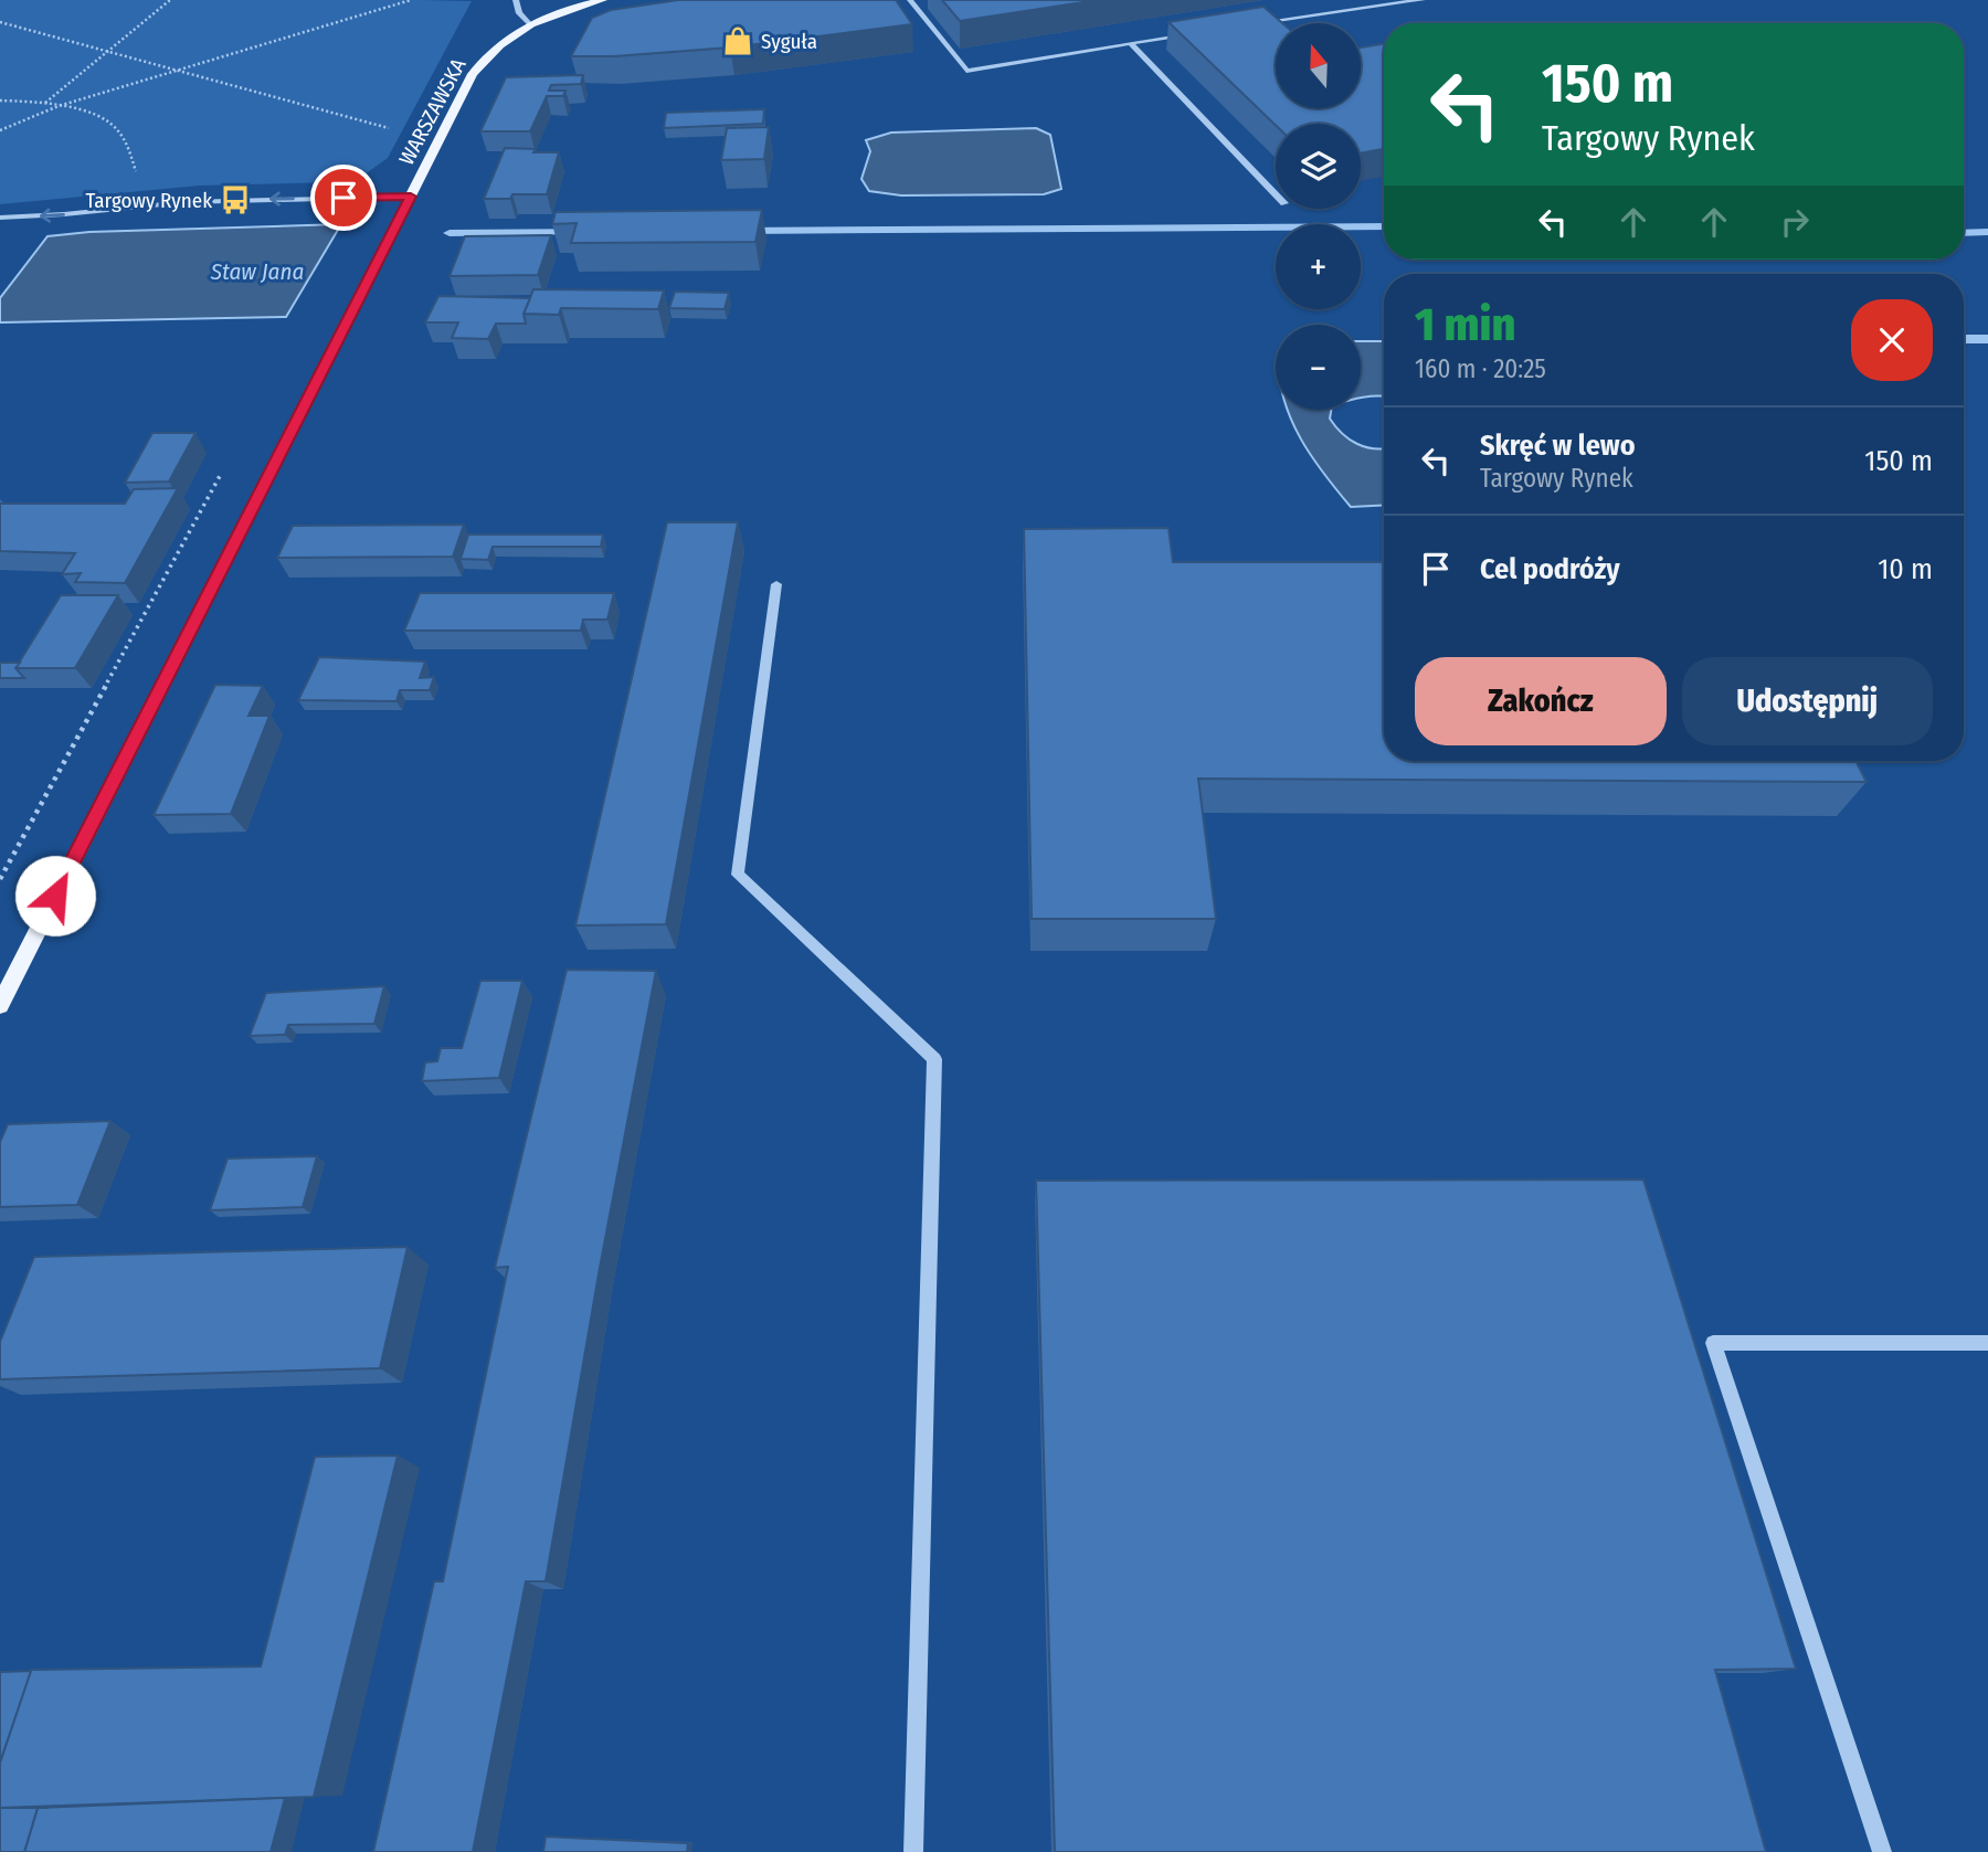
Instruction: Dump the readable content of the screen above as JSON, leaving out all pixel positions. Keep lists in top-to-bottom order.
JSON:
{
  "streets": {
    "main road": ["WARSZAWSKA"]
  },
  "water": ["Staw Jana"],
  "places": {
    "shop": ["Syguła"],
    "bus stop": ["Targowy Rynek"]
  },
  "north": "top",
  "page": {
    "map_buttons": ["+", "−"],
    "turn": ["150 m", "Targowy Rynek"],
    "heading": ["1 min", "160 m · 20:25"],
    "list": [
      {
        "name": "Skręć w lewo",
        "note": "Targowy Rynek",
        "value": "150 m"
      },
      {
        "name": "Cel podróży",
        "value": "10 m"
      }
    ],
    "buttons": ["Zakończ", "Udostępnij"]
  }
}
